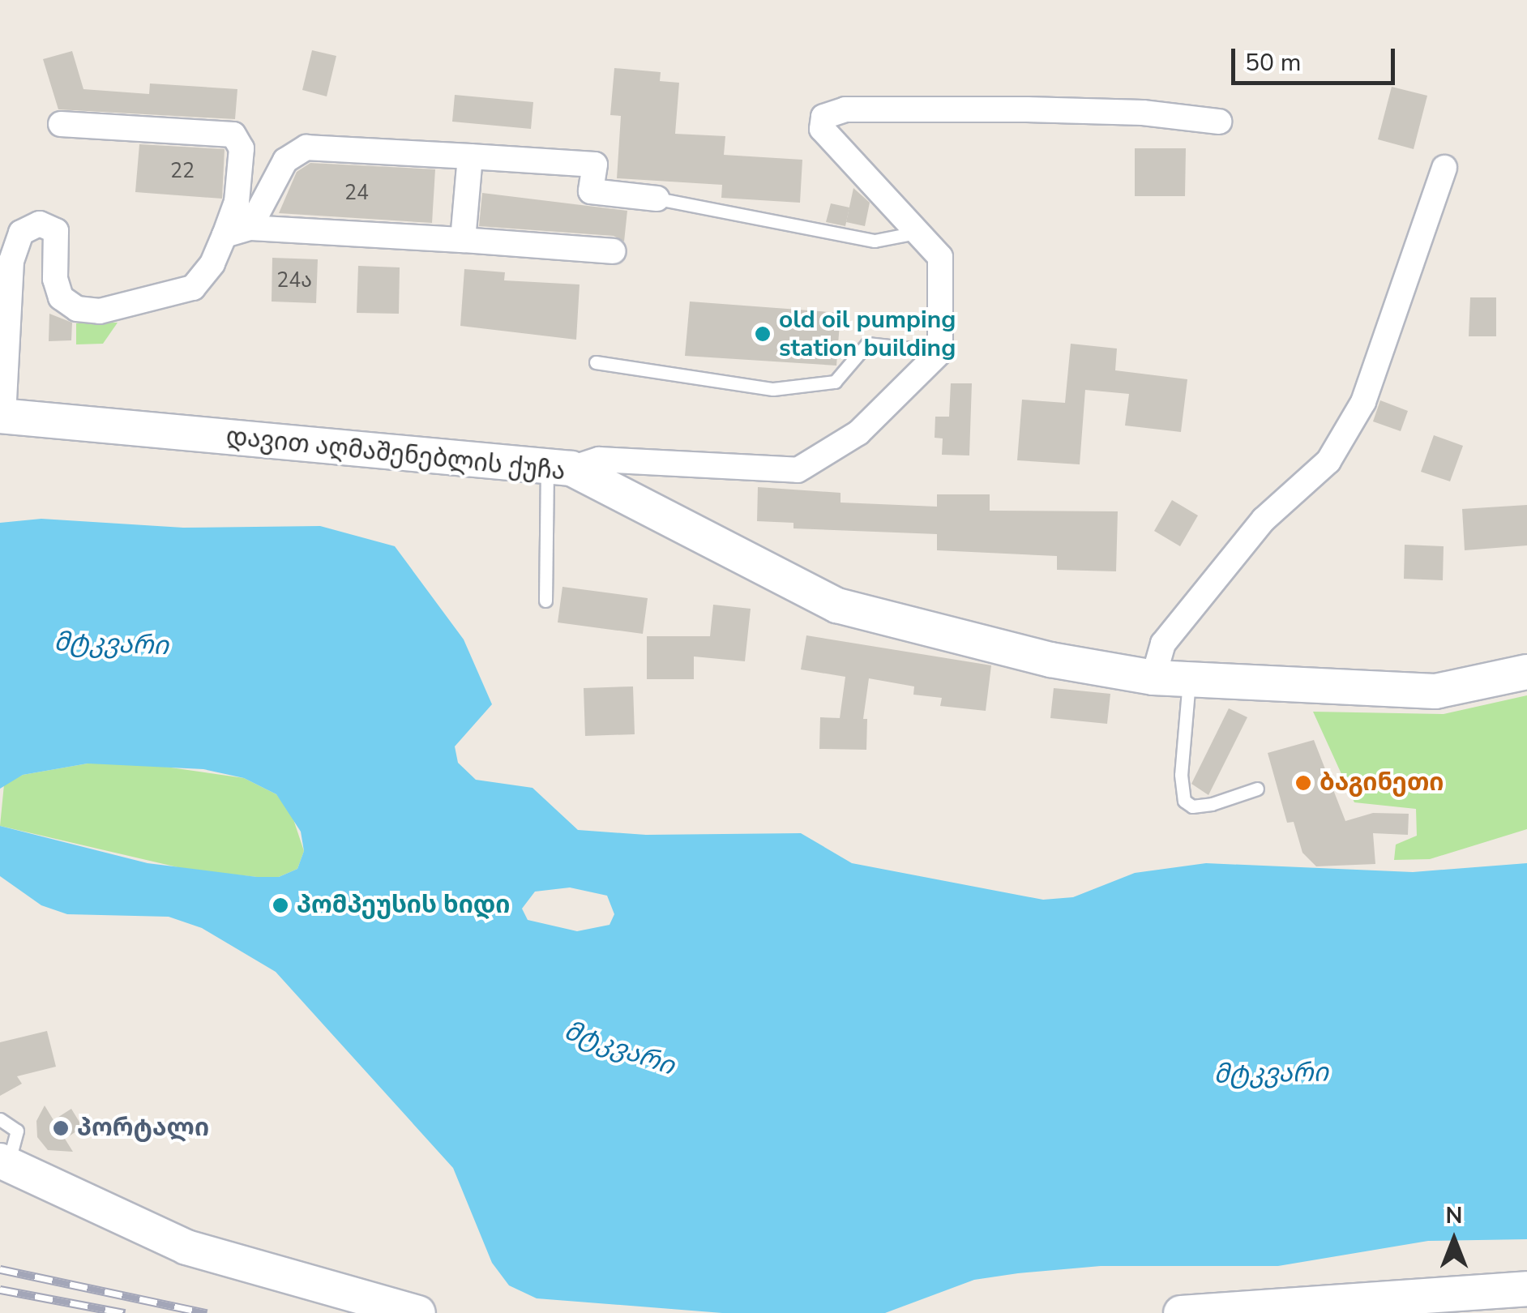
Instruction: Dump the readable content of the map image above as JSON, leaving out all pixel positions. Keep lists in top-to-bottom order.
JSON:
{
  "streets": {
    "main road": ["დავით აღმაშენებლის ქუჩა"]
  },
  "water": ["მტკვარი"],
  "places": [
    "old oil pumping station building",
    "ბაგინეთი",
    "პომპეუსის ხიდი",
    "პორტალი"
  ],
  "house_numbers": ["22", "24", "24ა"],
  "scale_bar": "50 m",
  "north": "top"
}
